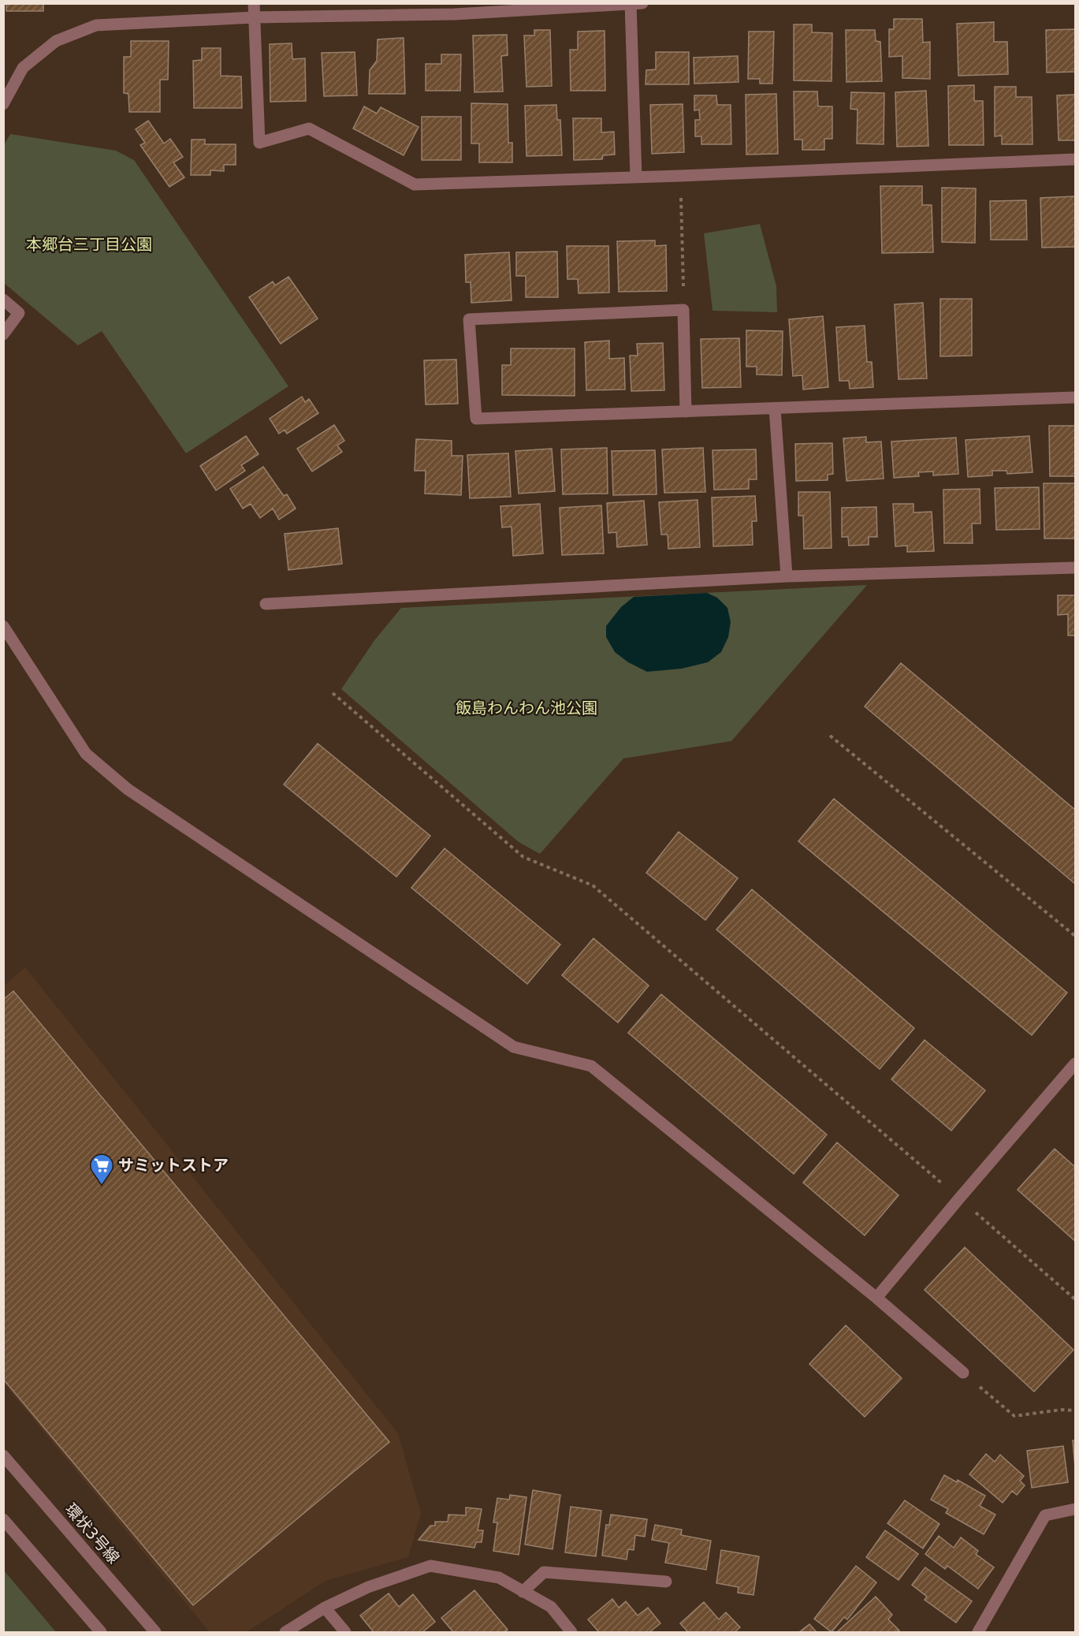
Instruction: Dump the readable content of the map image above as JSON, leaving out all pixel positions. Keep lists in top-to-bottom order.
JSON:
{
  "streets": {
    "street": ["環状3号線"]
  },
  "parks": ["本郷台三丁目公園", "飯島わんわん池公園"],
  "places": {
    "supermarket": ["サミットストア"]
  }
}
